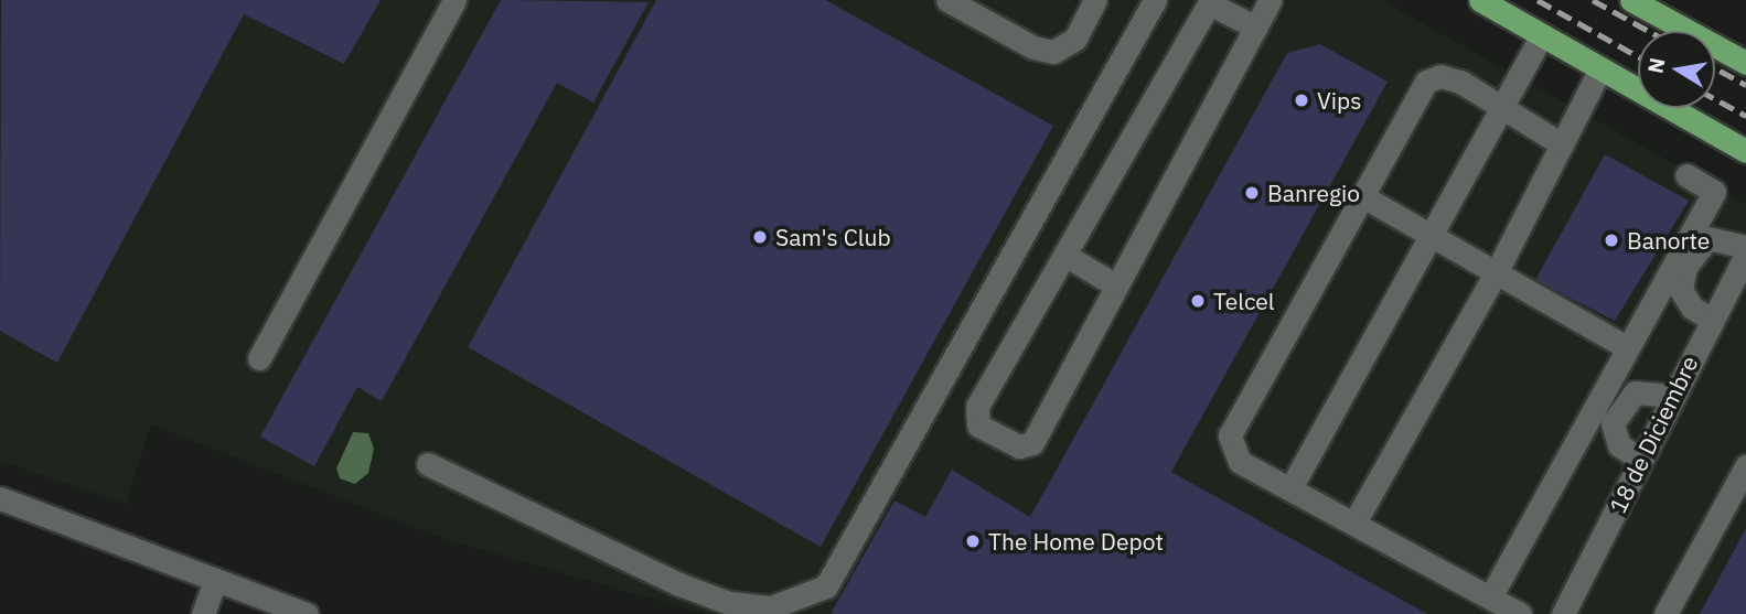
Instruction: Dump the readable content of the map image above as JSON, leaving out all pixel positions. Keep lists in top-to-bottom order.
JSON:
{
  "streets": {
    "street": ["18 de Diciembre"]
  },
  "places": [
    "Vips",
    "Banregio",
    "Sam's Club",
    "Banorte",
    "Telcel",
    "The Home Depot"
  ],
  "north": "left"
}
